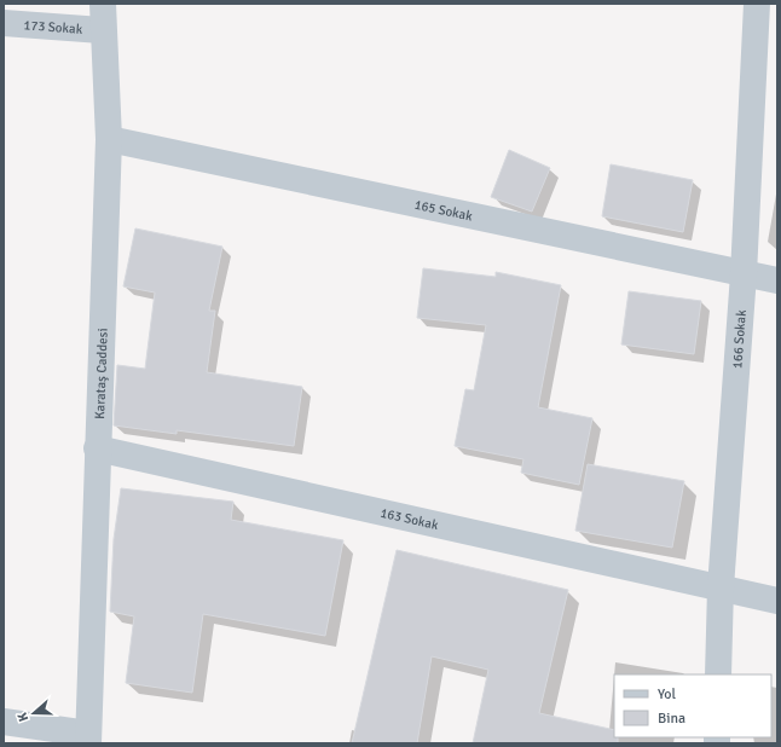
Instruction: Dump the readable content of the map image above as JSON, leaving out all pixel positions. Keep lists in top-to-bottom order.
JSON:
{
  "streets": {
    "street": [
      "173 Sokak",
      "165 Sokak",
      "166 Sokak",
      "Karataş Caddesi",
      "163 Sokak"
    ]
  },
  "crossings": [
    ["173 Sokak", "Karataş Caddesi"],
    ["165 Sokak", "166 Sokak"],
    ["165 Sokak", "Karataş Caddesi"],
    ["166 Sokak", "163 Sokak"],
    ["Karataş Caddesi", "163 Sokak"]
  ],
  "legend": ["Yol", "Bina"],
  "north": "left"
}
